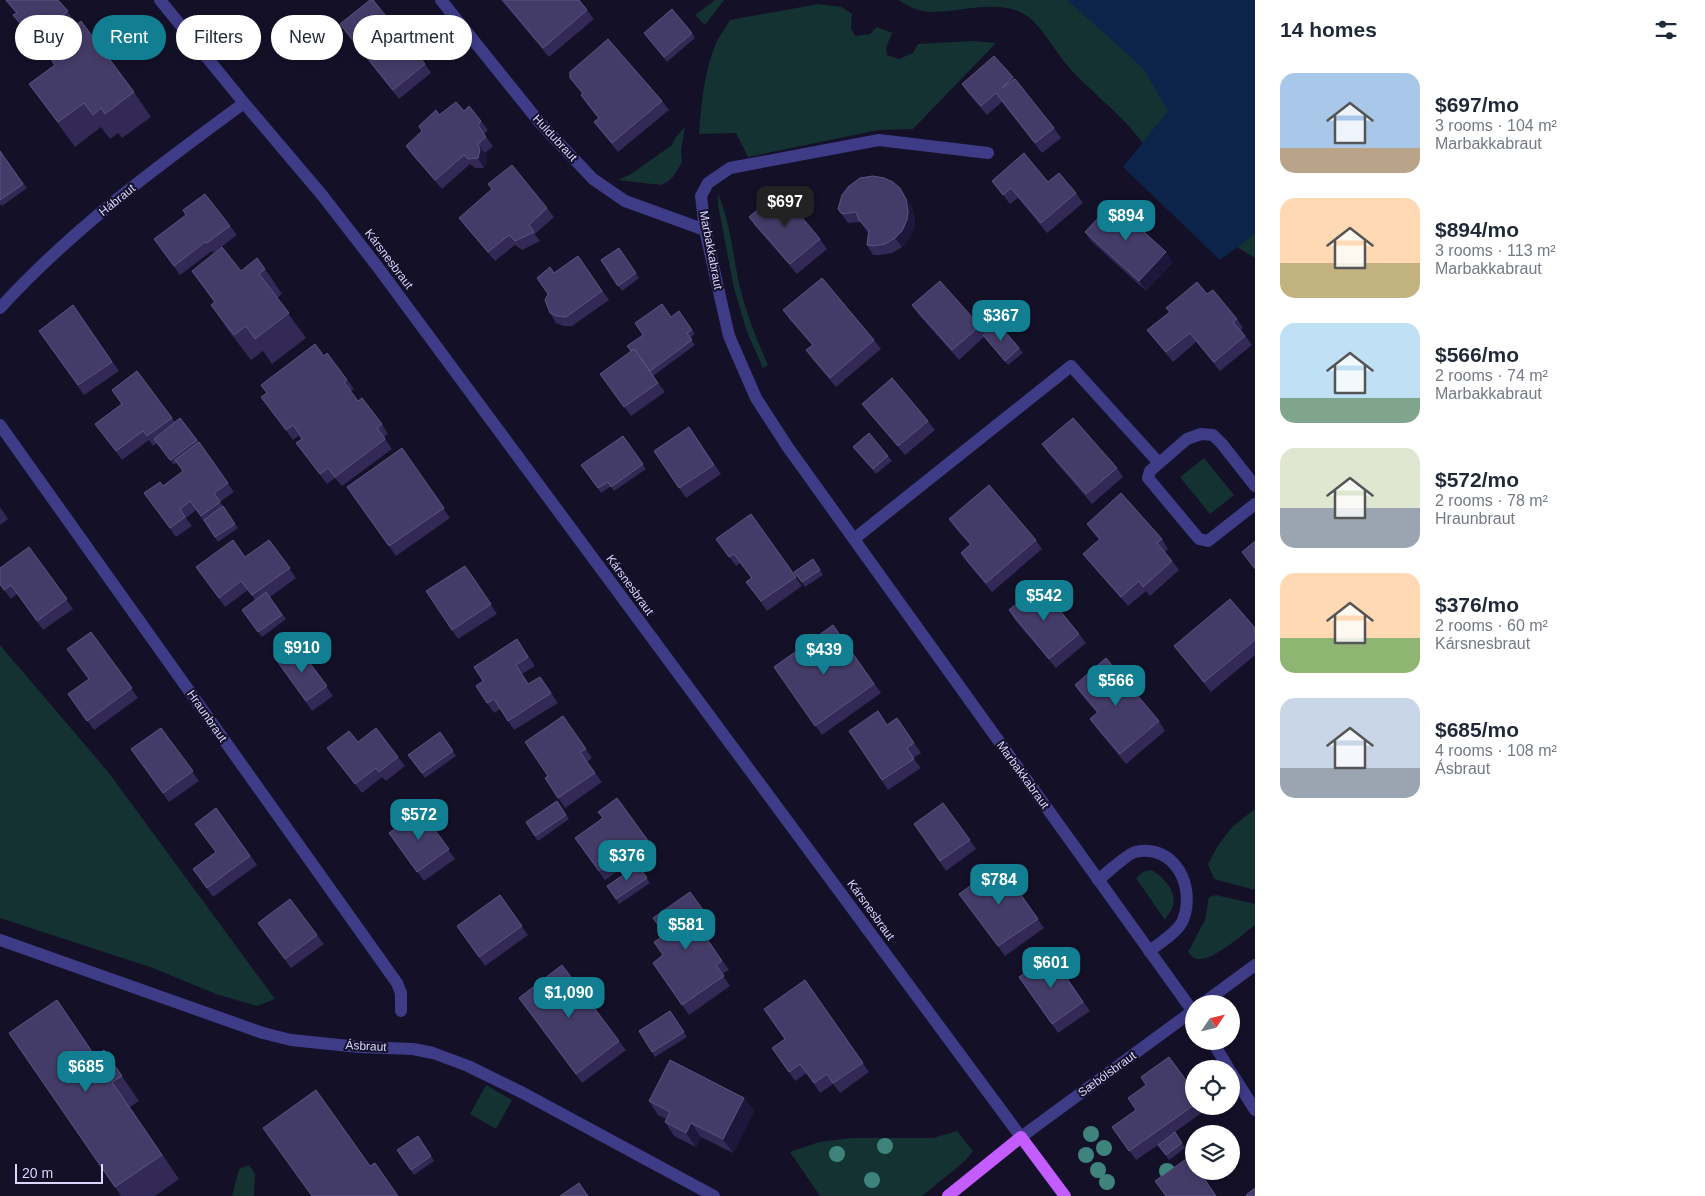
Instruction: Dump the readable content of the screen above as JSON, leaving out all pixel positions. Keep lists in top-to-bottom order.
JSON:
{
  "streets": {
    "main road": ["Kársnesbraut"],
    "street": [
      "Huldubraut",
      "Hábraut",
      "Marbakkabraut",
      "Hraunbraut",
      "Ásbraut",
      "Sæbólsbraut"
    ]
  },
  "crossings": [
    ["Huldubraut", "Marbakkabraut"],
    ["Hábraut", "Kársnesbraut"],
    ["Kársnesbraut", "Sæbólsbraut"]
  ],
  "scale_bar": "20 m",
  "north": "top right",
  "page": {
    "heading": "14 homes",
    "chip": [
      "Buy",
      "Rent",
      "Filters",
      "New",
      "Apartment"
    ],
    "list": [
      {
        "name": "$697/mo",
        "note": "3 rooms · 104 m² · Marbakkabraut"
      },
      {
        "name": "$894/mo",
        "note": "3 rooms · 113 m² · Marbakkabraut"
      },
      {
        "name": "$566/mo",
        "note": "2 rooms · 74 m² · Marbakkabraut"
      },
      {
        "name": "$572/mo",
        "note": "2 rooms · 78 m² · Hraunbraut"
      },
      {
        "name": "$376/mo",
        "note": "2 rooms · 60 m² · Kársnesbraut"
      },
      {
        "name": "$685/mo",
        "note": "4 rooms · 108 m² · Ásbraut"
      }
    ],
    "price": [
      "$697",
      "$894",
      "$367",
      "$542",
      "$910",
      "$439",
      "$566",
      "$572",
      "$376",
      "$784",
      "$581",
      "$601",
      "$1,090",
      "$685"
    ],
    "scale": "20 m"
  }
}
